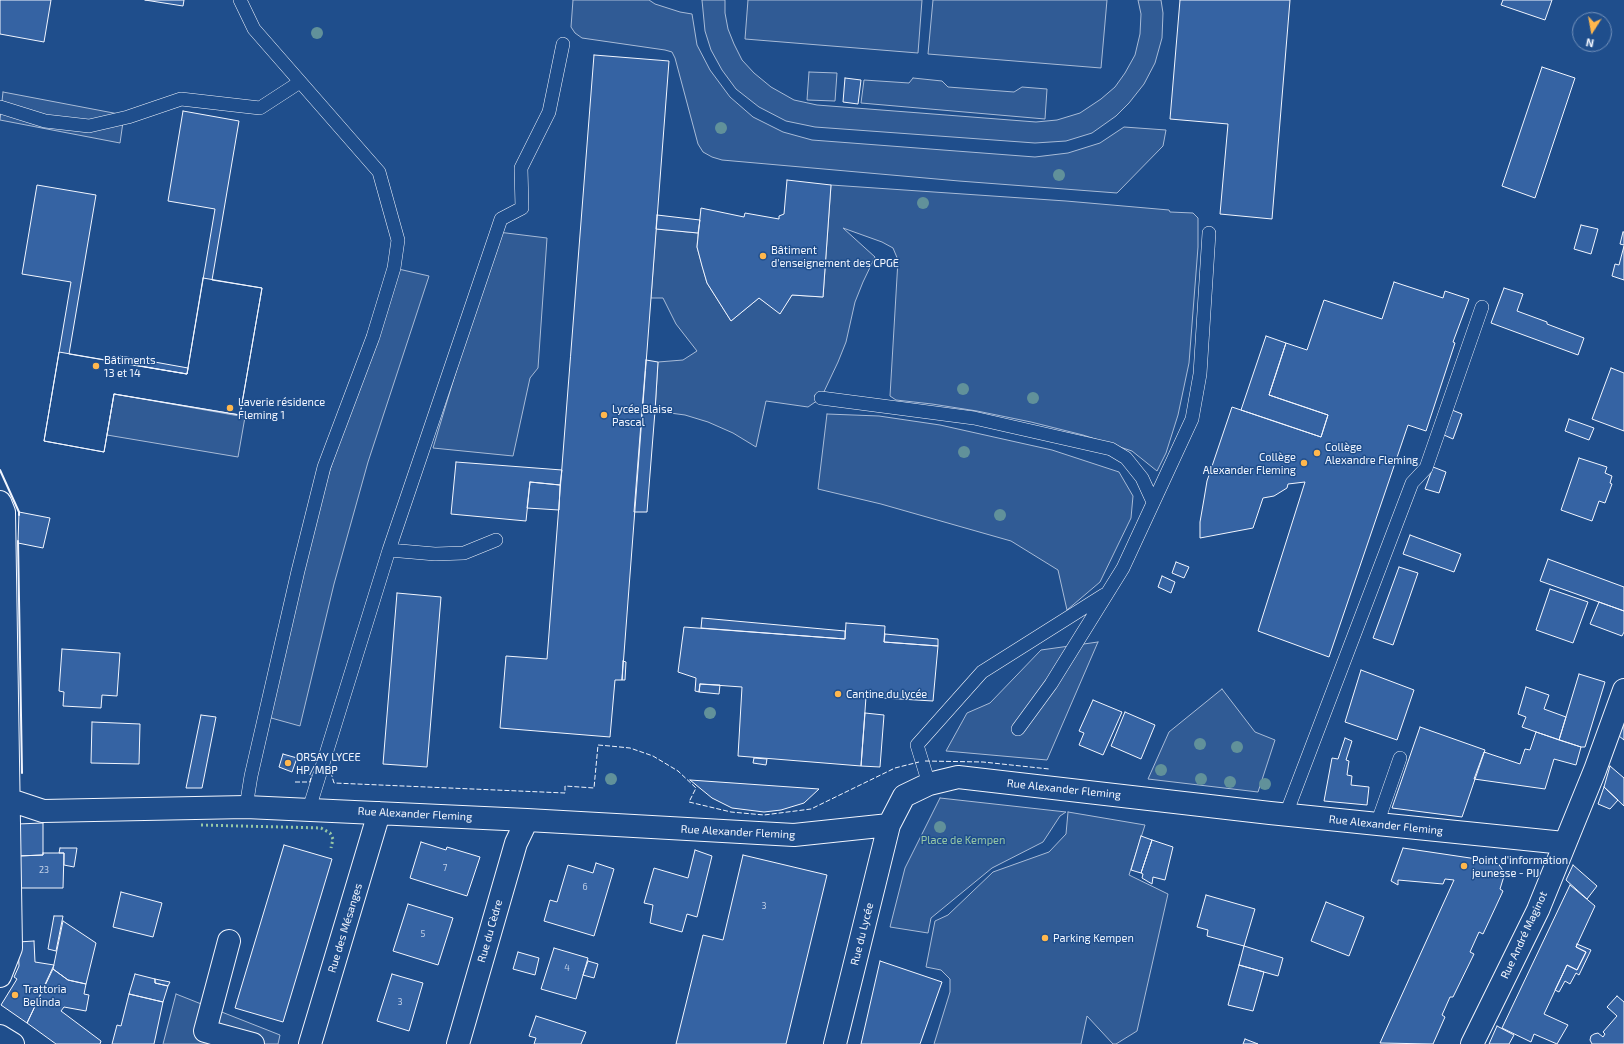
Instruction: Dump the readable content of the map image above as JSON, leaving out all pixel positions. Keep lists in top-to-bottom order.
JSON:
{
  "streets": {
    "street": [
      "Rue Alexander Fleming",
      "Rue des Mésanges",
      "Rue du Cèdre",
      "Rue du Lycée",
      "Rue André Maginot"
    ]
  },
  "crossings": [
    ["Rue Alexander Fleming", "Rue des Mésanges"],
    ["Rue Alexander Fleming", "Rue du Cèdre"],
    ["Rue Alexander Fleming", "Rue du Lycée"],
    ["Rue Alexander Fleming", "Rue André Maginot"]
  ],
  "parks": ["Place de Kempen"],
  "places": [
    "Bâtiment d'enseignement des CPGE",
    "Bâtiments 13 et 14",
    "Laverie résidence Fleming 1",
    "Lycée Blaise Pascal",
    "Collège Alexandre Fleming",
    "Collège Alexander Fleming",
    "Cantine du lycée",
    "ORSAY LYCEE HP/MBP",
    "Point d'information jeunesse - PIJ",
    "Parking Kempen",
    "Trattoria Belinda"
  ],
  "house_numbers": [
    "7",
    "23",
    "6",
    "3",
    "5",
    "4",
    "3"
  ],
  "north": "bottom"
}
